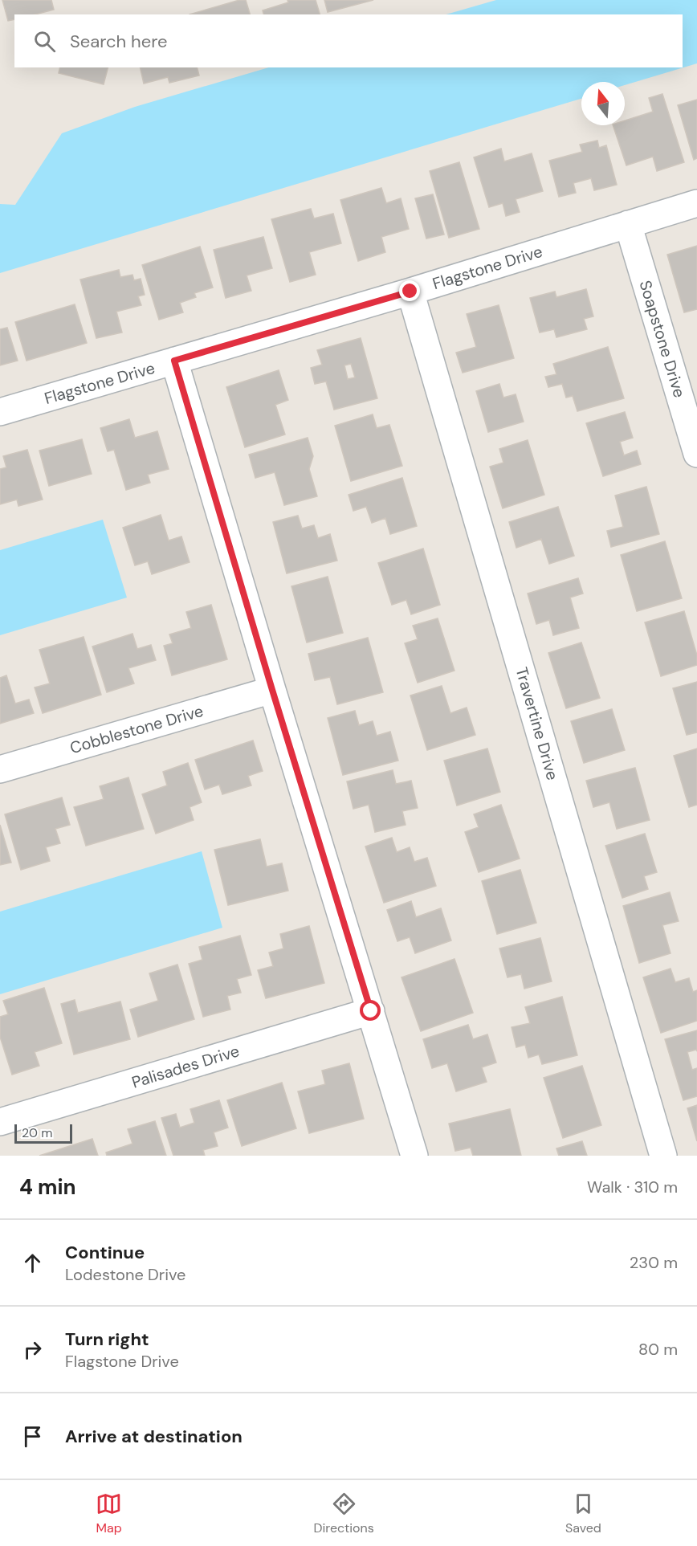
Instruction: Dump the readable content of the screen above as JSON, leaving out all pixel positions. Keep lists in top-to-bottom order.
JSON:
{
  "streets": {
    "street": [
      "Flagstone Drive",
      "Soapstone Drive",
      "Travertine Drive",
      "Cobblestone Drive",
      "Palisades Drive"
    ]
  },
  "crossings": [
    ["Flagstone Drive", "Soapstone Drive"],
    ["Flagstone Drive", "Travertine Drive"]
  ],
  "scale_bar": "20 m",
  "north": "top",
  "page": {
    "search": "Search here",
    "scale": "20 m",
    "heading": ["4 min", "Walk · 310 m"],
    "list": [
      ["Continue", "Lodestone Drive", "230 m"],
      ["Turn right", "Flagstone Drive", "80 m"],
      "Arrive at destination"
    ],
    "nav": ["Map", "Directions", "Saved"]
  }
}
